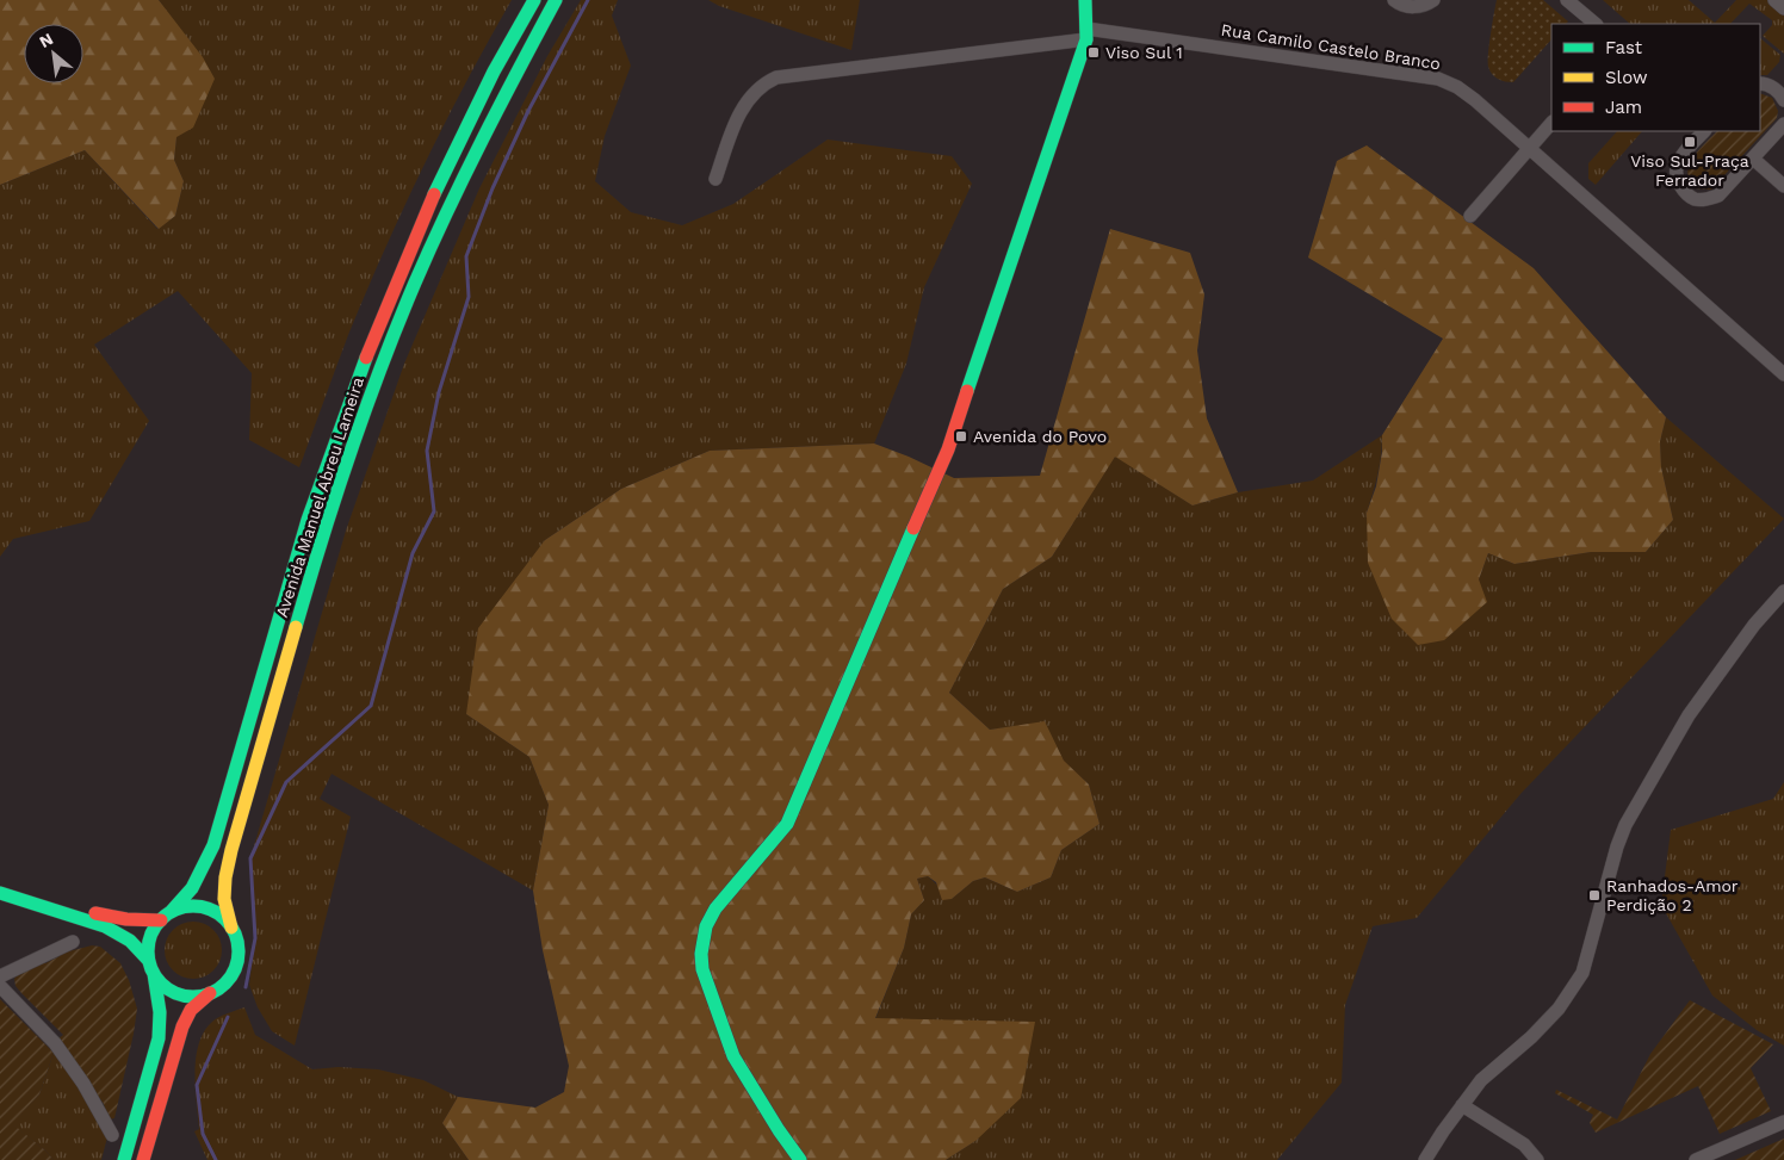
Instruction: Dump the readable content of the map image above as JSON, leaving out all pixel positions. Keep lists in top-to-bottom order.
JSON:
{
  "streets": {
    "main road": ["Avenida Manuel Abreu Lameira"],
    "street": ["Rua Camilo Castelo Branco"]
  },
  "places": {
    "transit": [
      "Viso Sul 1",
      "Viso Sul-Praça Ferrador",
      "Avenida do Povo",
      "Ranhados-Amor Perdição 2"
    ]
  },
  "legend": ["Fast", "Slow", "Jam"],
  "north": "top left"
}
